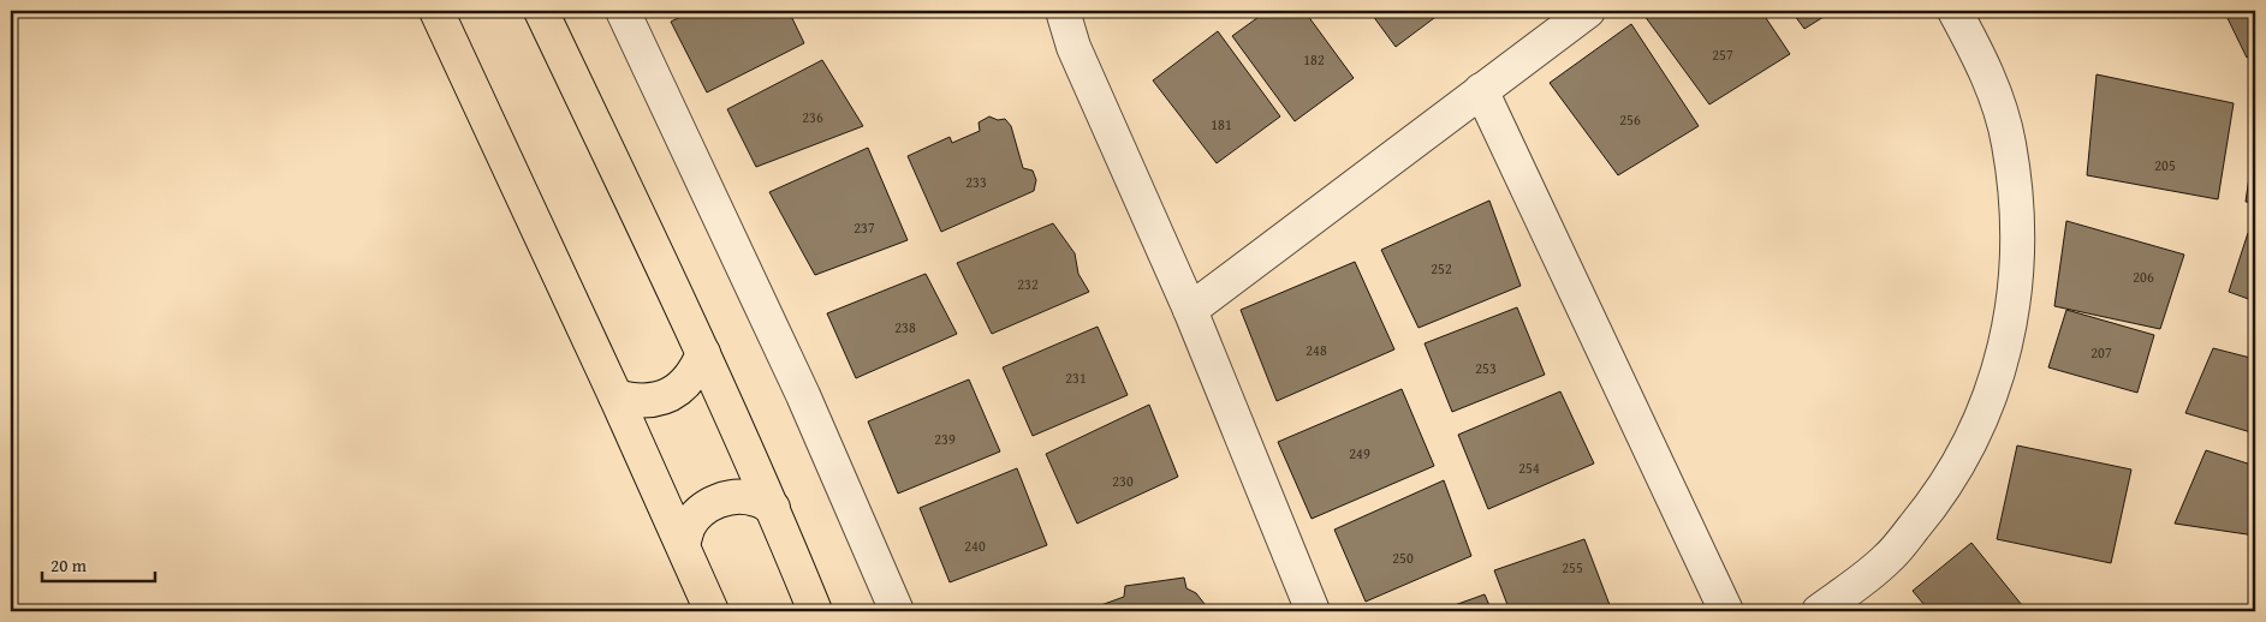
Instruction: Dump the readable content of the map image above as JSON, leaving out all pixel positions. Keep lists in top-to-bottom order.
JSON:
{
  "house_numbers": [
    "257",
    "182",
    "236",
    "256",
    "181",
    "205",
    "233",
    "237",
    "252",
    "206",
    "232",
    "238",
    "248",
    "207",
    "253",
    "231",
    "239",
    "249",
    "254",
    "230",
    "240",
    "250",
    "255"
  ],
  "scale_bar": "20 m"
}
